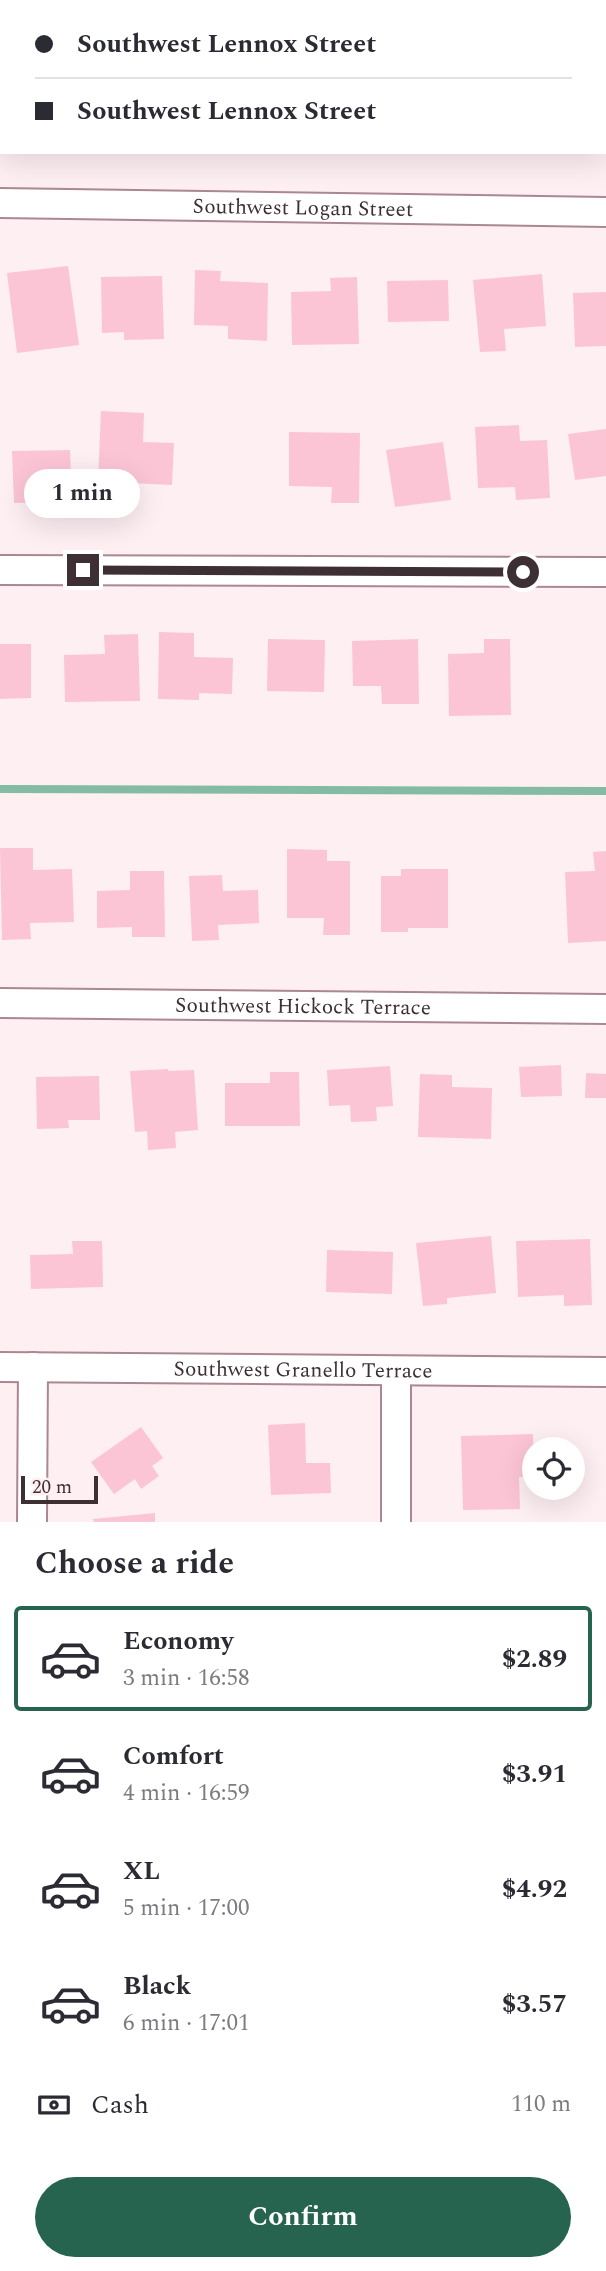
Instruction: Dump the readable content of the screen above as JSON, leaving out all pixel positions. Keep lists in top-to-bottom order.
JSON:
{
  "streets": {
    "street": ["Southwest Logan Street", "Southwest Hickock Terrace", "Southwest Granello Terrace"]
  },
  "scale_bar": "20 m",
  "page": {
    "banner": ["Southwest Lennox Street", "Southwest Lennox Street"],
    "bubble": "1 min",
    "scale": "20 m",
    "heading": "Choose a ride",
    "list": [
      {
        "name": "Economy",
        "note": "3 min · 16:58",
        "value": "$2.89"
      },
      {
        "name": "Comfort",
        "note": "4 min · 16:59",
        "value": "$3.91"
      },
      {
        "name": "XL",
        "note": "5 min · 17:00",
        "value": "$4.92"
      },
      {
        "name": "Black",
        "note": "6 min · 17:01",
        "value": "$3.57"
      }
    ],
    "pay": ["Cash", "110 m"],
    "buttons": "Confirm"
  }
}
